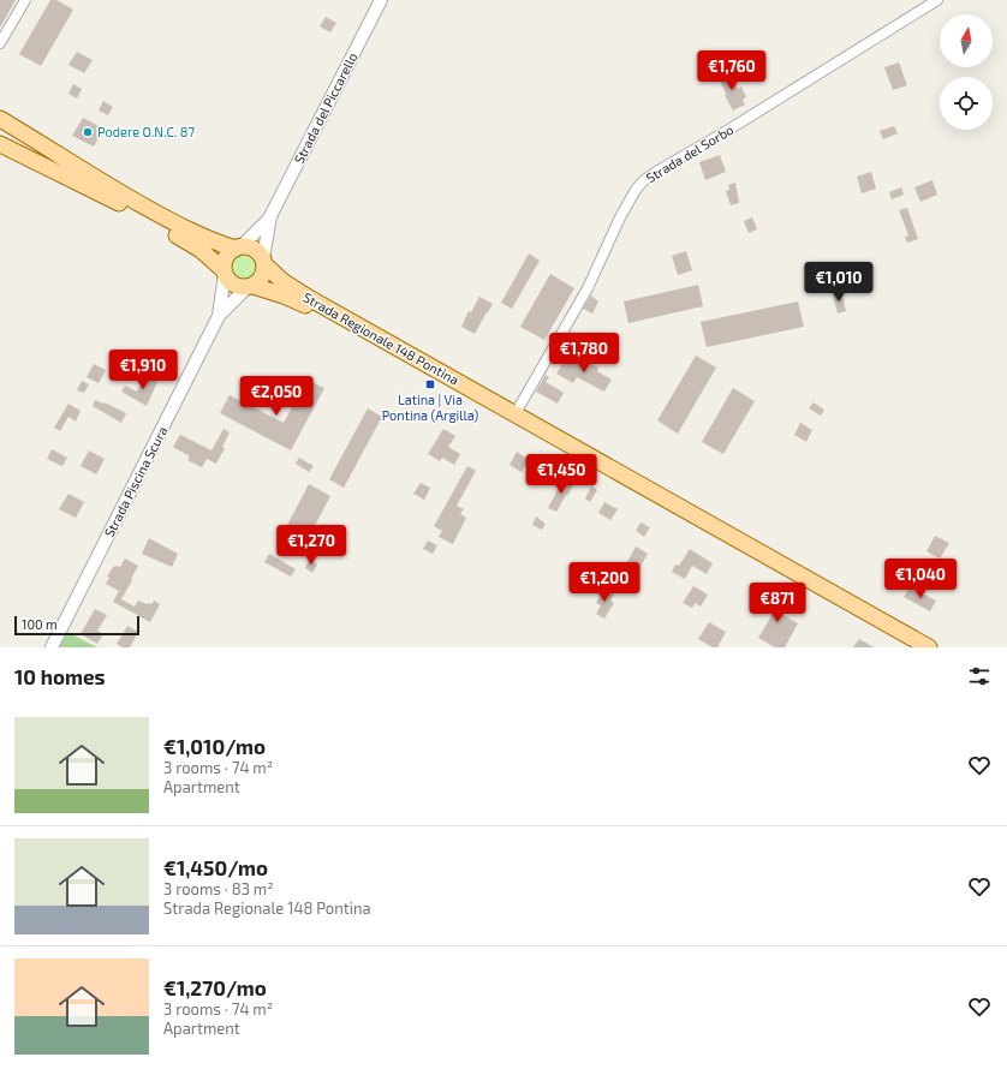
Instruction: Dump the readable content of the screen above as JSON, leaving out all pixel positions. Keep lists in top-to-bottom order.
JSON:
{
  "streets": {
    "main road": ["Strada Regionale 148 Pontina"],
    "street": ["Strada del Piccarello", "Strada del Sorbo", "Strada Piscina Scura"]
  },
  "crossings": [
    ["Strada del Piccarello", "Strada Regionale 148 Pontina"],
    ["Strada del Piccarello", "Strada Piscina Scura"],
    ["Strada del Sorbo", "Strada Regionale 148 Pontina"],
    ["Strada Regionale 148 Pontina", "Strada Piscina Scura"]
  ],
  "places": {
    "other": ["Podere O.N.C. 87"],
    "transit": ["Latina | Via Pontina (Argilla)"]
  },
  "scale_bar": "100 m",
  "north": "top",
  "page": {
    "price": [
      "€1,760",
      "€1,010",
      "€1,780",
      "€1,910",
      "€2,050",
      "€1,450",
      "€1,270",
      "€1,040",
      "€1,200",
      "€871"
    ],
    "scale": "100 m",
    "heading": "10 homes",
    "list": [
      {
        "name": "€1,010/mo",
        "note": "3 rooms · 74 m² · Apartment"
      },
      {
        "name": "€1,450/mo",
        "note": "3 rooms · 83 m² · Strada Regionale 148 Pontina"
      },
      {
        "name": "€1,270/mo",
        "note": "3 rooms · 74 m² · Apartment"
      }
    ]
  }
}
